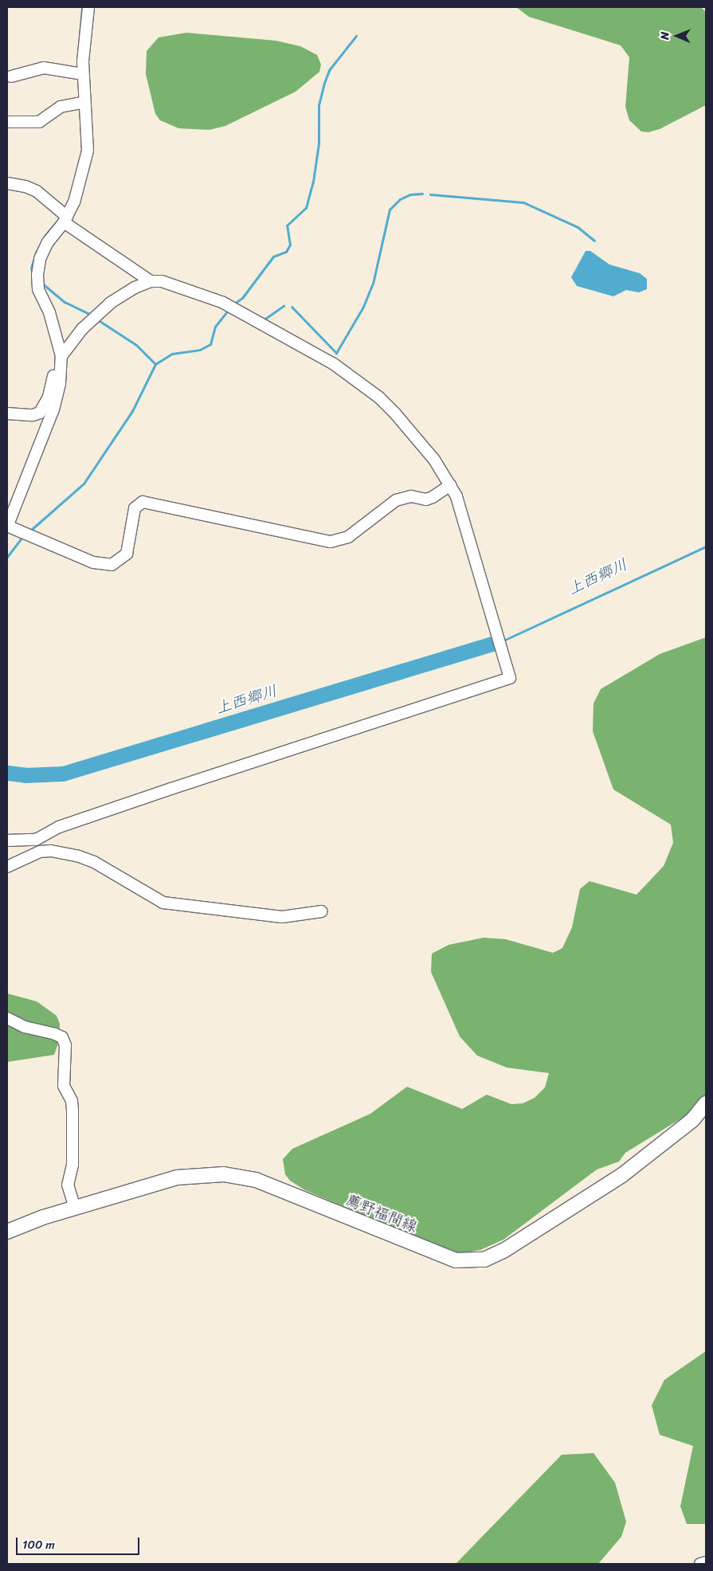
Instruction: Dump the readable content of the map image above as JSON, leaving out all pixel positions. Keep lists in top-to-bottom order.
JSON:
{
  "streets": {
    "main road": ["薦野福間線"]
  },
  "water": ["上西郷川"],
  "scale_bar": "100 m",
  "north": "left"
}
